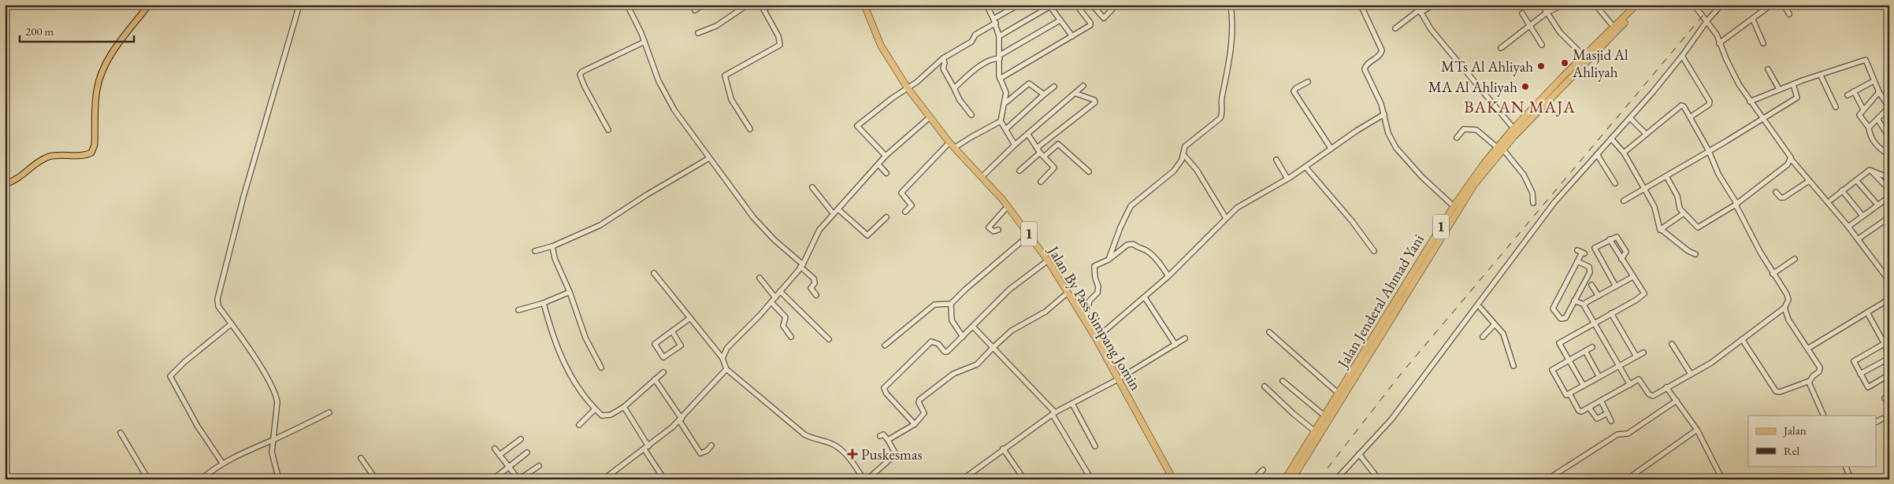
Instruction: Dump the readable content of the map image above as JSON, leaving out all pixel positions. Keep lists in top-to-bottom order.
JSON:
{
  "streets": {
    "highway": ["1", "Jalan Jenderal Ahmad Yani", "Jalan By Pass Simpang Jomin"]
  },
  "crossings": [
    ["1", "Jalan Jenderal Ahmad Yani"]
  ],
  "districts": ["BAKAN MAJA"],
  "places": {
    "other": ["Masjid Al Ahliyah", "MTs Al Ahliyah", "MA Al Ahliyah"],
    "health": ["Puskesmas"]
  },
  "legend": ["Jalan", "Rel"],
  "scale_bar": "200 m"
}
